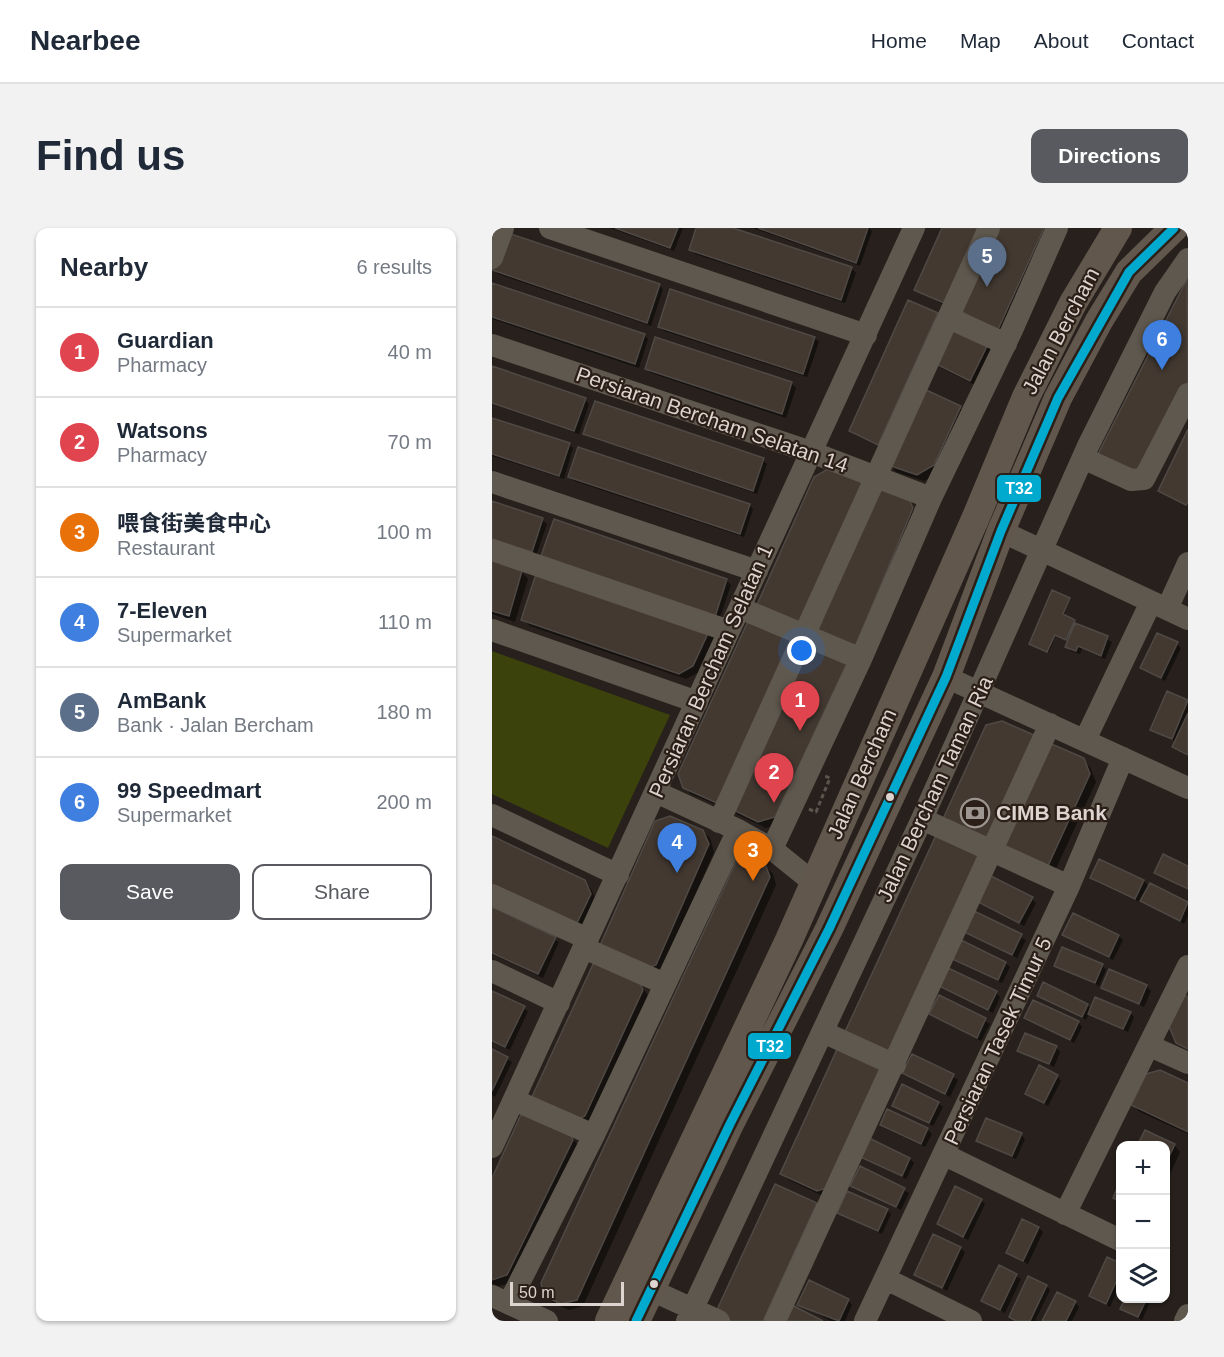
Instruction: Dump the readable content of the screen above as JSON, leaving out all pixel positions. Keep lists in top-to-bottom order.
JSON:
{
  "streets": {
    "main road": ["Jalan Bercham"],
    "street": [
      "Persiaran Bercham Selatan 14",
      "Persiaran Bercham Selatan 1",
      "Jalan Bercham Taman Ria",
      "Persiaran Tasek Timur 5"
    ]
  },
  "crossings": [
    ["Persiaran Bercham Selatan 14", "Persiaran Bercham Selatan 1"]
  ],
  "places": {
    "bank": ["CIMB Bank"]
  },
  "lines": ["transit line T32"],
  "scale_bar": "50 m",
  "page": {
    "header": "Nearbee",
    "nav": [
      "Home",
      "Map",
      "About",
      "Contact"
    ],
    "buttons": [
      "Directions",
      ["Save", "Share"]
    ],
    "title": "Find us",
    "heading": ["Nearby", "6 results"],
    "pins": [
      "5",
      "6",
      "1",
      "2",
      "4",
      "3"
    ],
    "list": [
      {
        "mark": "1",
        "name": "Guardian",
        "note": "Pharmacy",
        "value": "40 m"
      },
      {
        "mark": "2",
        "name": "Watsons",
        "note": "Pharmacy",
        "value": "70 m"
      },
      {
        "mark": "3",
        "name": "喂食街美食中心",
        "note": "Restaurant",
        "value": "100 m"
      },
      {
        "mark": "4",
        "name": "7-Eleven",
        "note": "Supermarket",
        "value": "110 m"
      },
      {
        "mark": "5",
        "name": "AmBank",
        "note": "Bank · Jalan Bercham",
        "value": "180 m"
      },
      {
        "mark": "6",
        "name": "99 Speedmart",
        "note": "Supermarket",
        "value": "200 m"
      }
    ],
    "map_buttons": ["+", "−"],
    "scale": "50 m"
  }
}
